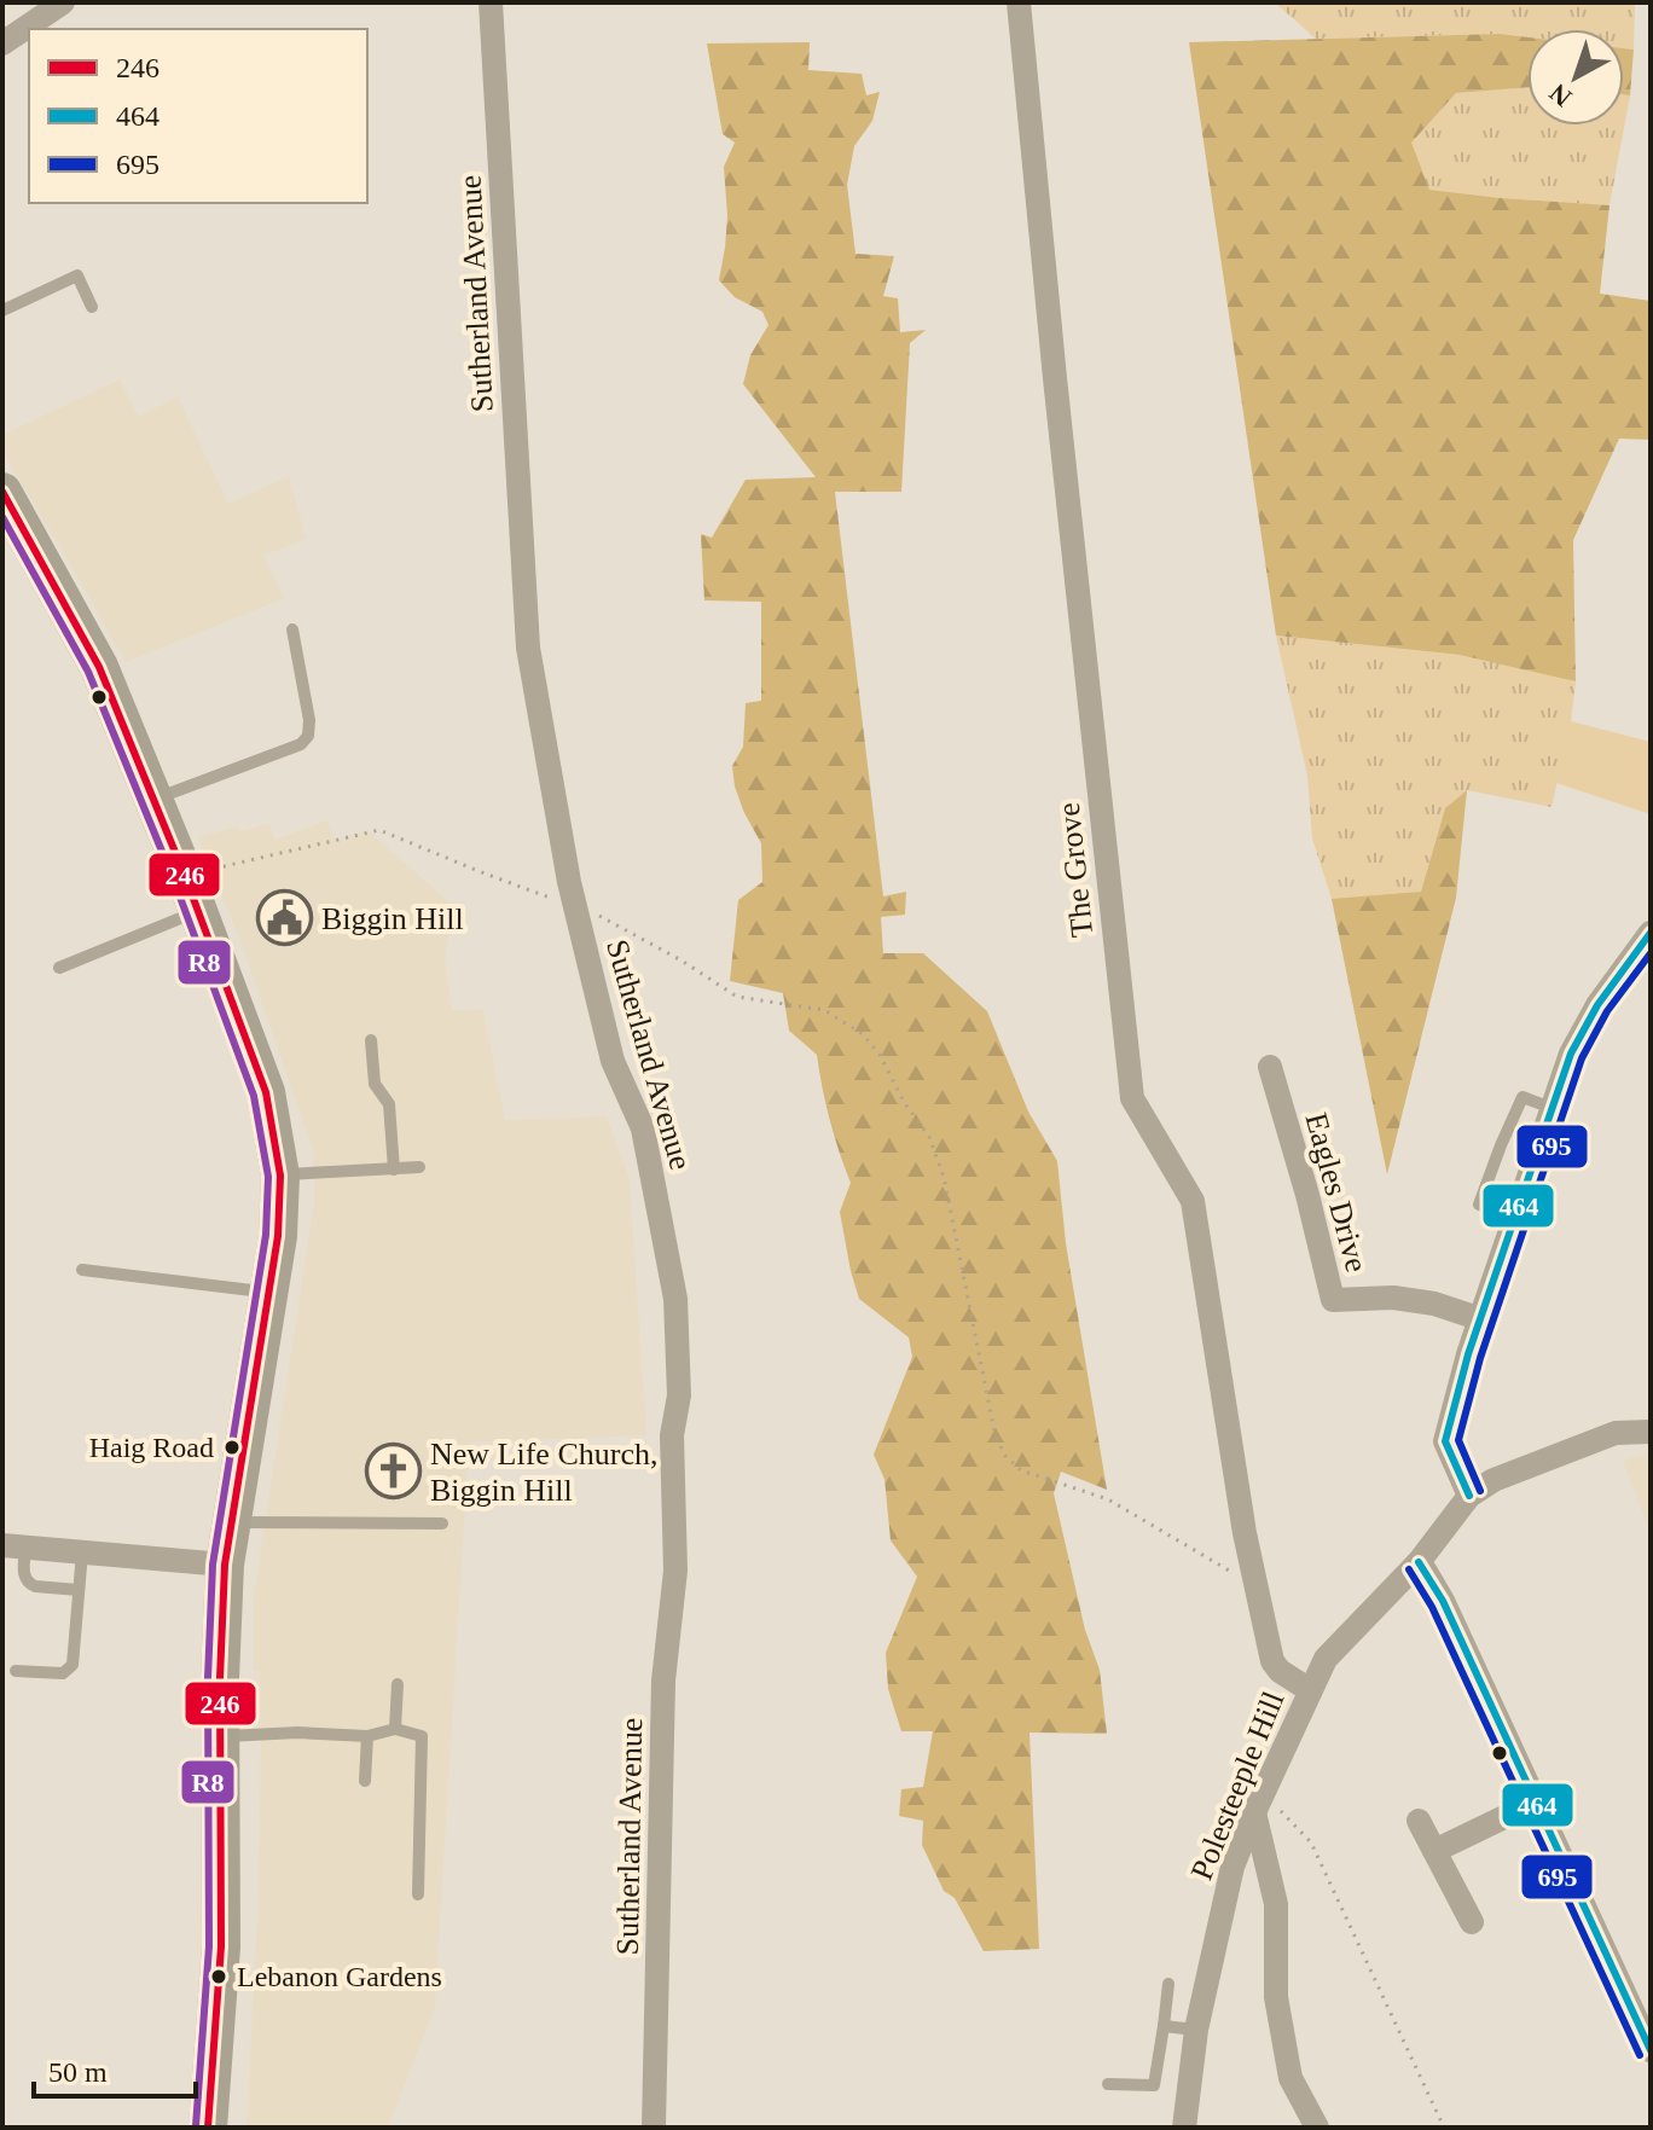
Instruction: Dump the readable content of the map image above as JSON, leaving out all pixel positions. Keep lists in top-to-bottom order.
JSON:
{
  "streets": {
    "street": [
      "Sutherland Avenue",
      "The Grove",
      "Eagles Drive",
      "Polesteeple Hill"
    ]
  },
  "crossings": [
    ["The Grove", "Polesteeple Hill"]
  ],
  "places": {
    "public building": ["Biggin Hill"],
    "other": ["Haig Road", "Lebanon Gardens"],
    "church": ["New Life Church, Biggin Hill"]
  },
  "lines": [
    "transit line 246",
    "transit line R8",
    "transit line 464",
    "transit line 695"
  ],
  "legend": ["246", "464", "695"],
  "scale_bar": "50 m",
  "north": "bottom left"
}
